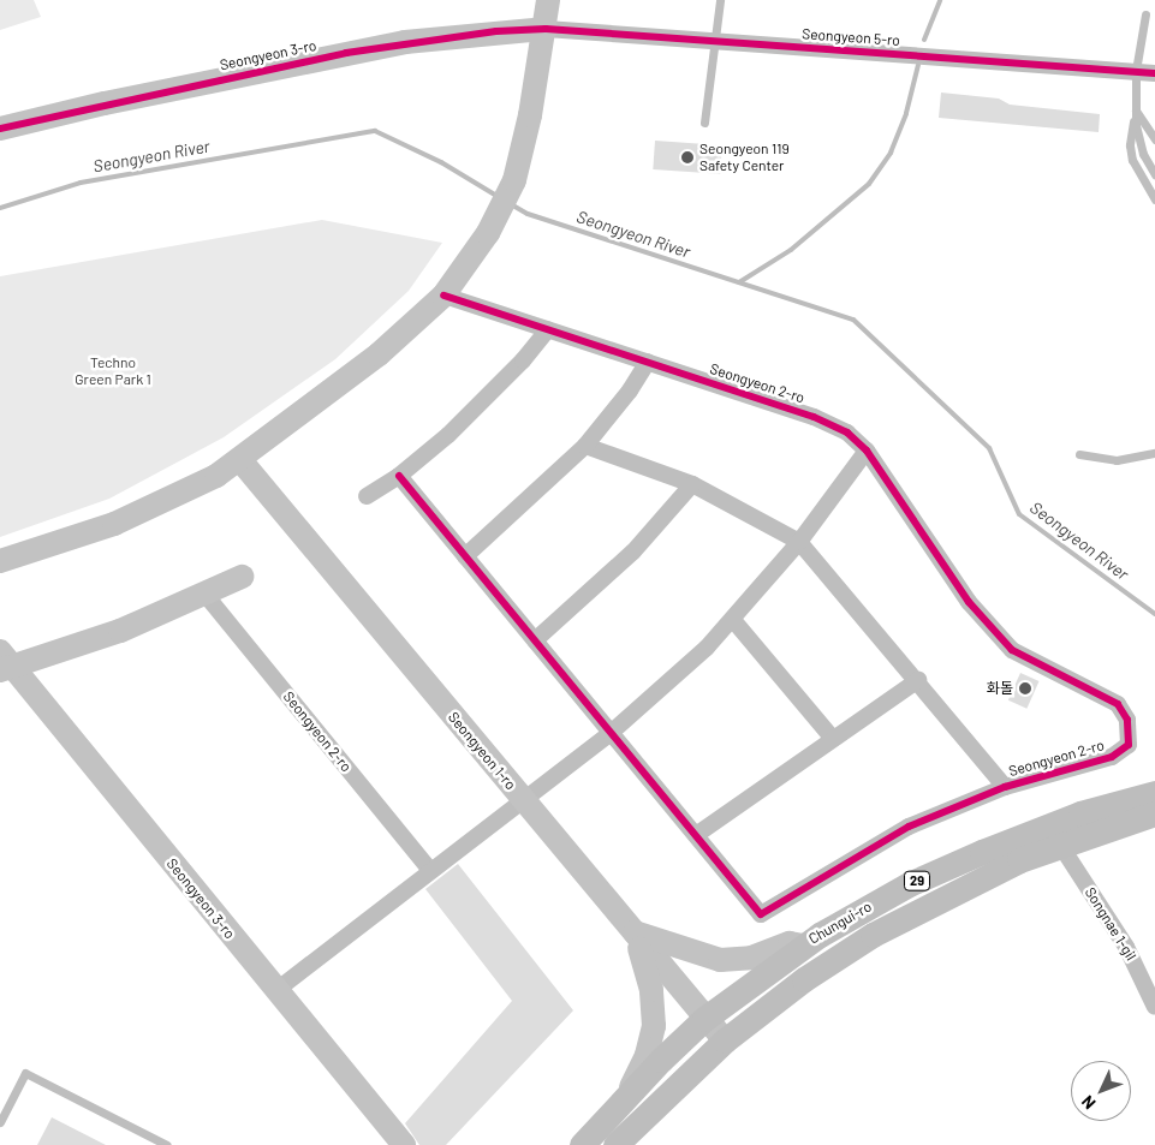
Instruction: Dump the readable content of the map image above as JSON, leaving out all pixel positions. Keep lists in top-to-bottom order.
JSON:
{
  "streets": {
    "main road": ["29", "Chungui-ro"],
    "street": [
      "Seongyeon 5-ro",
      "Seongyeon 3-ro",
      "Seongyeon 2-ro",
      "Seongyeon 1-ro",
      "Songnae 1-gil"
    ]
  },
  "crossings": [
    ["Seongyeon 5-ro", "Seongyeon 3-ro"],
    ["Seongyeon 1-ro", "Chungui-ro"],
    ["Chungui-ro", "Songnae 1-gil"]
  ],
  "water": ["Seongyeon River"],
  "parks": ["Techno Green Park 1"],
  "places": ["Seongyeon 119 Safety Center", "화돌"],
  "north": "bottom left"
}
